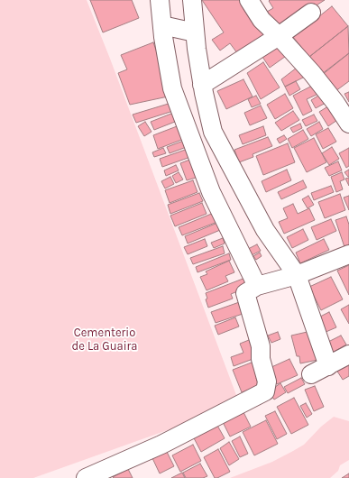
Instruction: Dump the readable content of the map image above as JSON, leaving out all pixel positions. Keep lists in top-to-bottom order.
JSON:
{
  "parks": ["Cementerio de La Guaira"]
}
